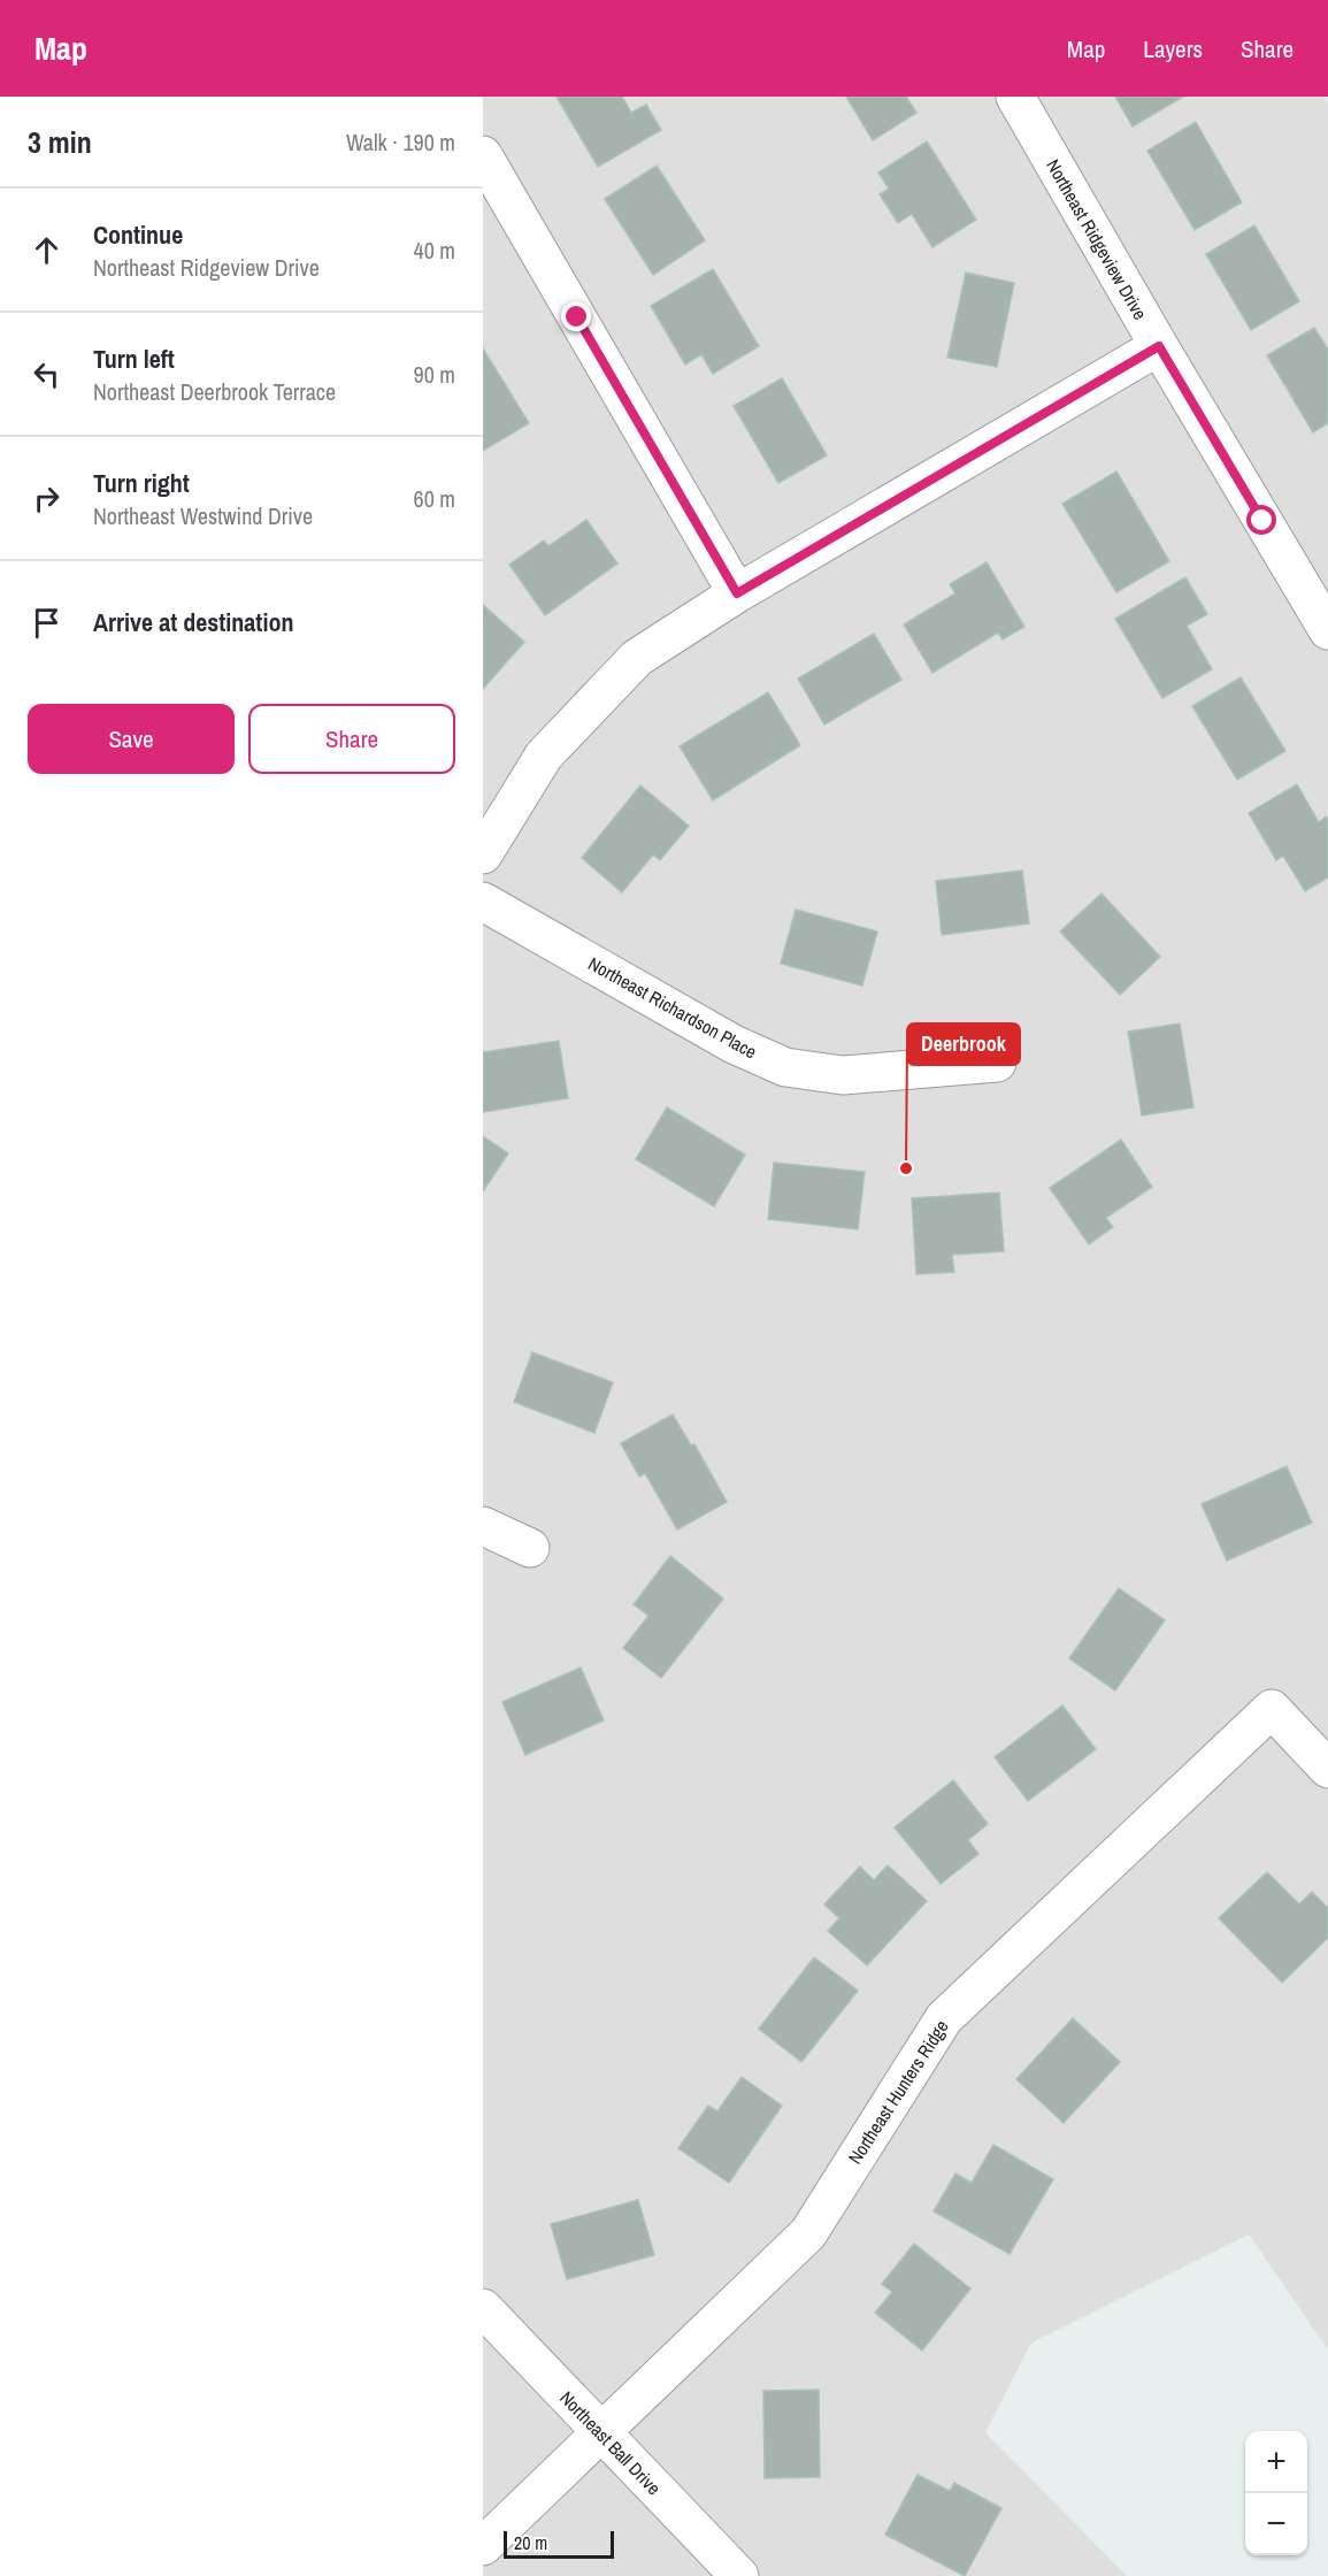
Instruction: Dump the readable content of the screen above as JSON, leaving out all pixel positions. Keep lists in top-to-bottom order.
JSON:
{
  "streets": {
    "street": [
      "Northeast Ridgeview Drive",
      "Northeast Richardson Place",
      "Northeast Hunters Ridge",
      "Northeast Ball Drive"
    ]
  },
  "crossings": [
    ["Northeast Hunters Ridge", "Northeast Ball Drive"]
  ],
  "places": ["Deerbrook"],
  "scale_bar": "20 m",
  "page": {
    "header": "Map",
    "nav": ["Map", "Layers", "Share"],
    "heading": ["3 min", "Walk · 190 m"],
    "list": [
      ["Continue", "Northeast Ridgeview Drive", "40 m"],
      ["Turn left", "Northeast Deerbrook Terrace", "90 m"],
      ["Turn right", "Northeast Westwind Drive", "60 m"],
      "Arrive at destination"
    ],
    "buttons": ["Save", "Share"],
    "map_buttons": ["+", "−"],
    "scale": "20 m"
  }
}
